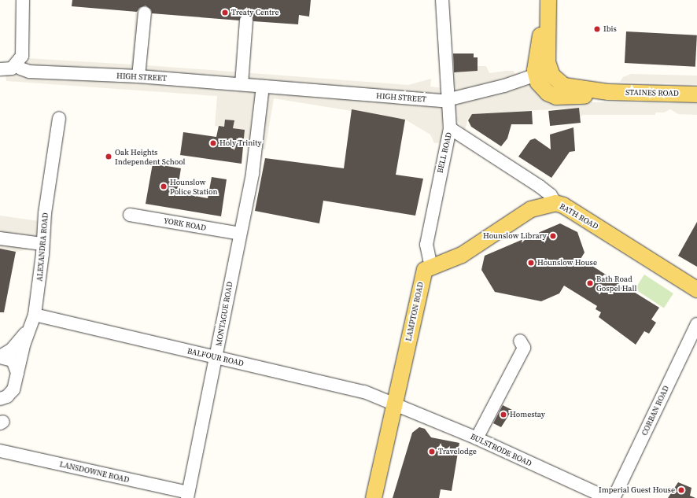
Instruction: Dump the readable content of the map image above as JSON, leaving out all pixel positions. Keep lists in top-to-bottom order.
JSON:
{
  "streets": {
    "main road": ["STAINES ROAD", "BATH ROAD", "LAMPTON ROAD"],
    "street": [
      "HIGH STREET",
      "BELL ROAD",
      "YORK ROAD",
      "ALEXANDRA ROAD",
      "MONTAGUE ROAD",
      "BALFOUR ROAD",
      "CORBAN ROAD",
      "BULSTRODE ROAD",
      "LANSDOWNE ROAD"
    ]
  },
  "crossings": [
    ["HIGH STREET", "BELL ROAD"],
    ["HIGH STREET", "MONTAGUE ROAD"],
    ["BELL ROAD", "BATH ROAD"],
    ["BELL ROAD", "LAMPTON ROAD"],
    ["YORK ROAD", "MONTAGUE ROAD"],
    ["ALEXANDRA ROAD", "BALFOUR ROAD"],
    ["LAMPTON ROAD", "BALFOUR ROAD"],
    ["LAMPTON ROAD", "BULSTRODE ROAD"],
    ["MONTAGUE ROAD", "BALFOUR ROAD"],
    ["MONTAGUE ROAD", "LANSDOWNE ROAD"],
    ["BALFOUR ROAD", "BULSTRODE ROAD"]
  ],
  "places": [
    "Treaty Centre",
    "Ibis",
    "Holy Trinity",
    "Oak Heights Independent School",
    "Hounslow Police Station",
    "Hounslow Library",
    "Hounslow House",
    "Bath Road Gospel Hall",
    "Homestay",
    "Travelodge",
    "Imperial Guest House"
  ]
}
